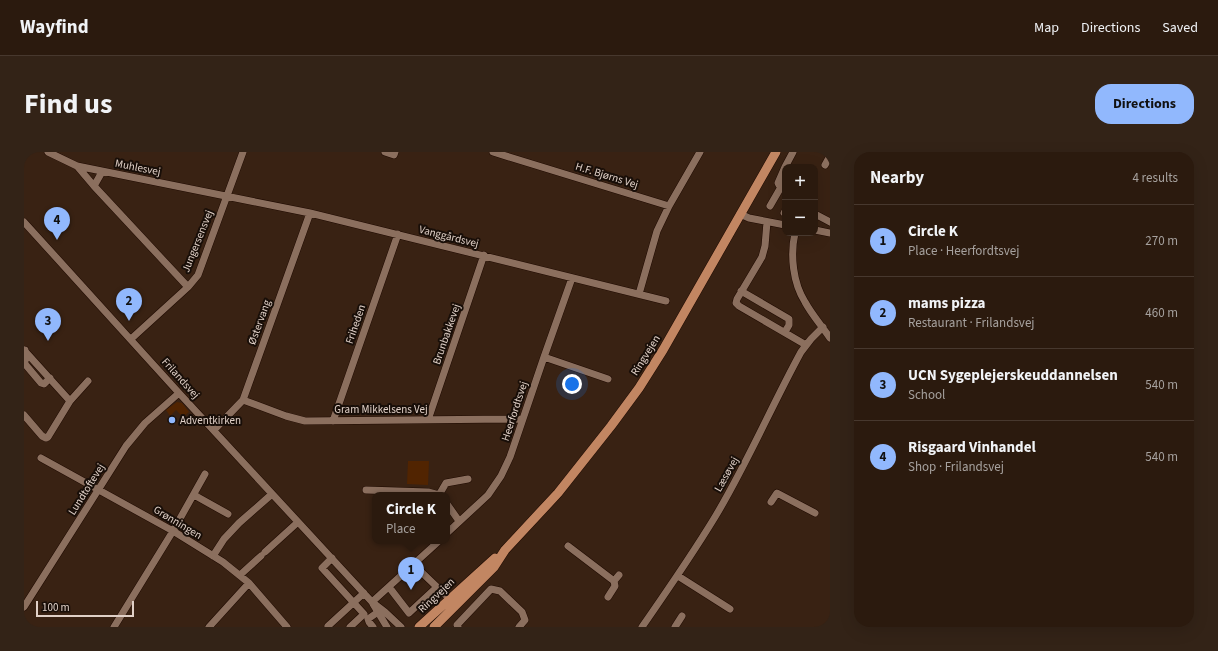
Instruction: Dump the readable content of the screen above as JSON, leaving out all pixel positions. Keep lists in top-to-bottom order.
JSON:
{
  "streets": {
    "main road": ["Ringvejen"],
    "street": [
      "Muhlesvej",
      "H.F. Bjørns Vej",
      "Vanggårdsvej",
      "Jungersensvej",
      "Østervang",
      "Friheden",
      "Brunbakkevej",
      "Frilandsvej",
      "Gram Mikkelsens Vej",
      "Heerfordtsvej",
      "Læsøvej",
      "Lundtoftevej",
      "Grønningen"
    ]
  },
  "crossings": [
    ["Muhlesvej", "Vanggårdsvej"],
    ["Muhlesvej", "Jungersensvej"],
    ["Vanggårdsvej", "Jungersensvej"],
    ["Vanggårdsvej", "Østervang"],
    ["Vanggårdsvej", "Friheden"],
    ["Vanggårdsvej", "Brunbakkevej"],
    ["Vanggårdsvej", "Heerfordtsvej"],
    ["Jungersensvej", "Frilandsvej"],
    ["Østervang", "Frilandsvej"],
    ["Østervang", "Gram Mikkelsens Vej"],
    ["Friheden", "Gram Mikkelsens Vej"],
    ["Brunbakkevej", "Gram Mikkelsens Vej"],
    ["Frilandsvej", "Lundtoftevej"],
    ["Gram Mikkelsens Vej", "Heerfordtsvej"],
    ["Lundtoftevej", "Grønningen"]
  ],
  "places": ["Adventkirken"],
  "scale_bar": "100 m",
  "page": {
    "header": "Wayfind",
    "nav": ["Map", "Directions", "Saved"],
    "title": "Find us",
    "buttons": "Directions",
    "heading": ["Nearby", "4 results"],
    "map_buttons": ["+", "−"],
    "list": [
      {
        "mark": "1",
        "name": "Circle K",
        "note": "Place · Heerfordtsvej",
        "value": "270 m"
      },
      {
        "mark": "2",
        "name": "mams pizza",
        "note": "Restaurant · Frilandsvej",
        "value": "460 m"
      },
      {
        "mark": "3",
        "name": "UCN Sygeplejerskeuddannelsen",
        "note": "School",
        "value": "540 m"
      },
      {
        "mark": "4",
        "name": "Risgaard Vinhandel",
        "note": "Shop · Frilandsvej",
        "value": "540 m"
      }
    ],
    "pins": [
      "4",
      "2",
      "3",
      "1"
    ],
    "popup": ["Circle K", "Place"],
    "scale": "100 m"
  }
}
